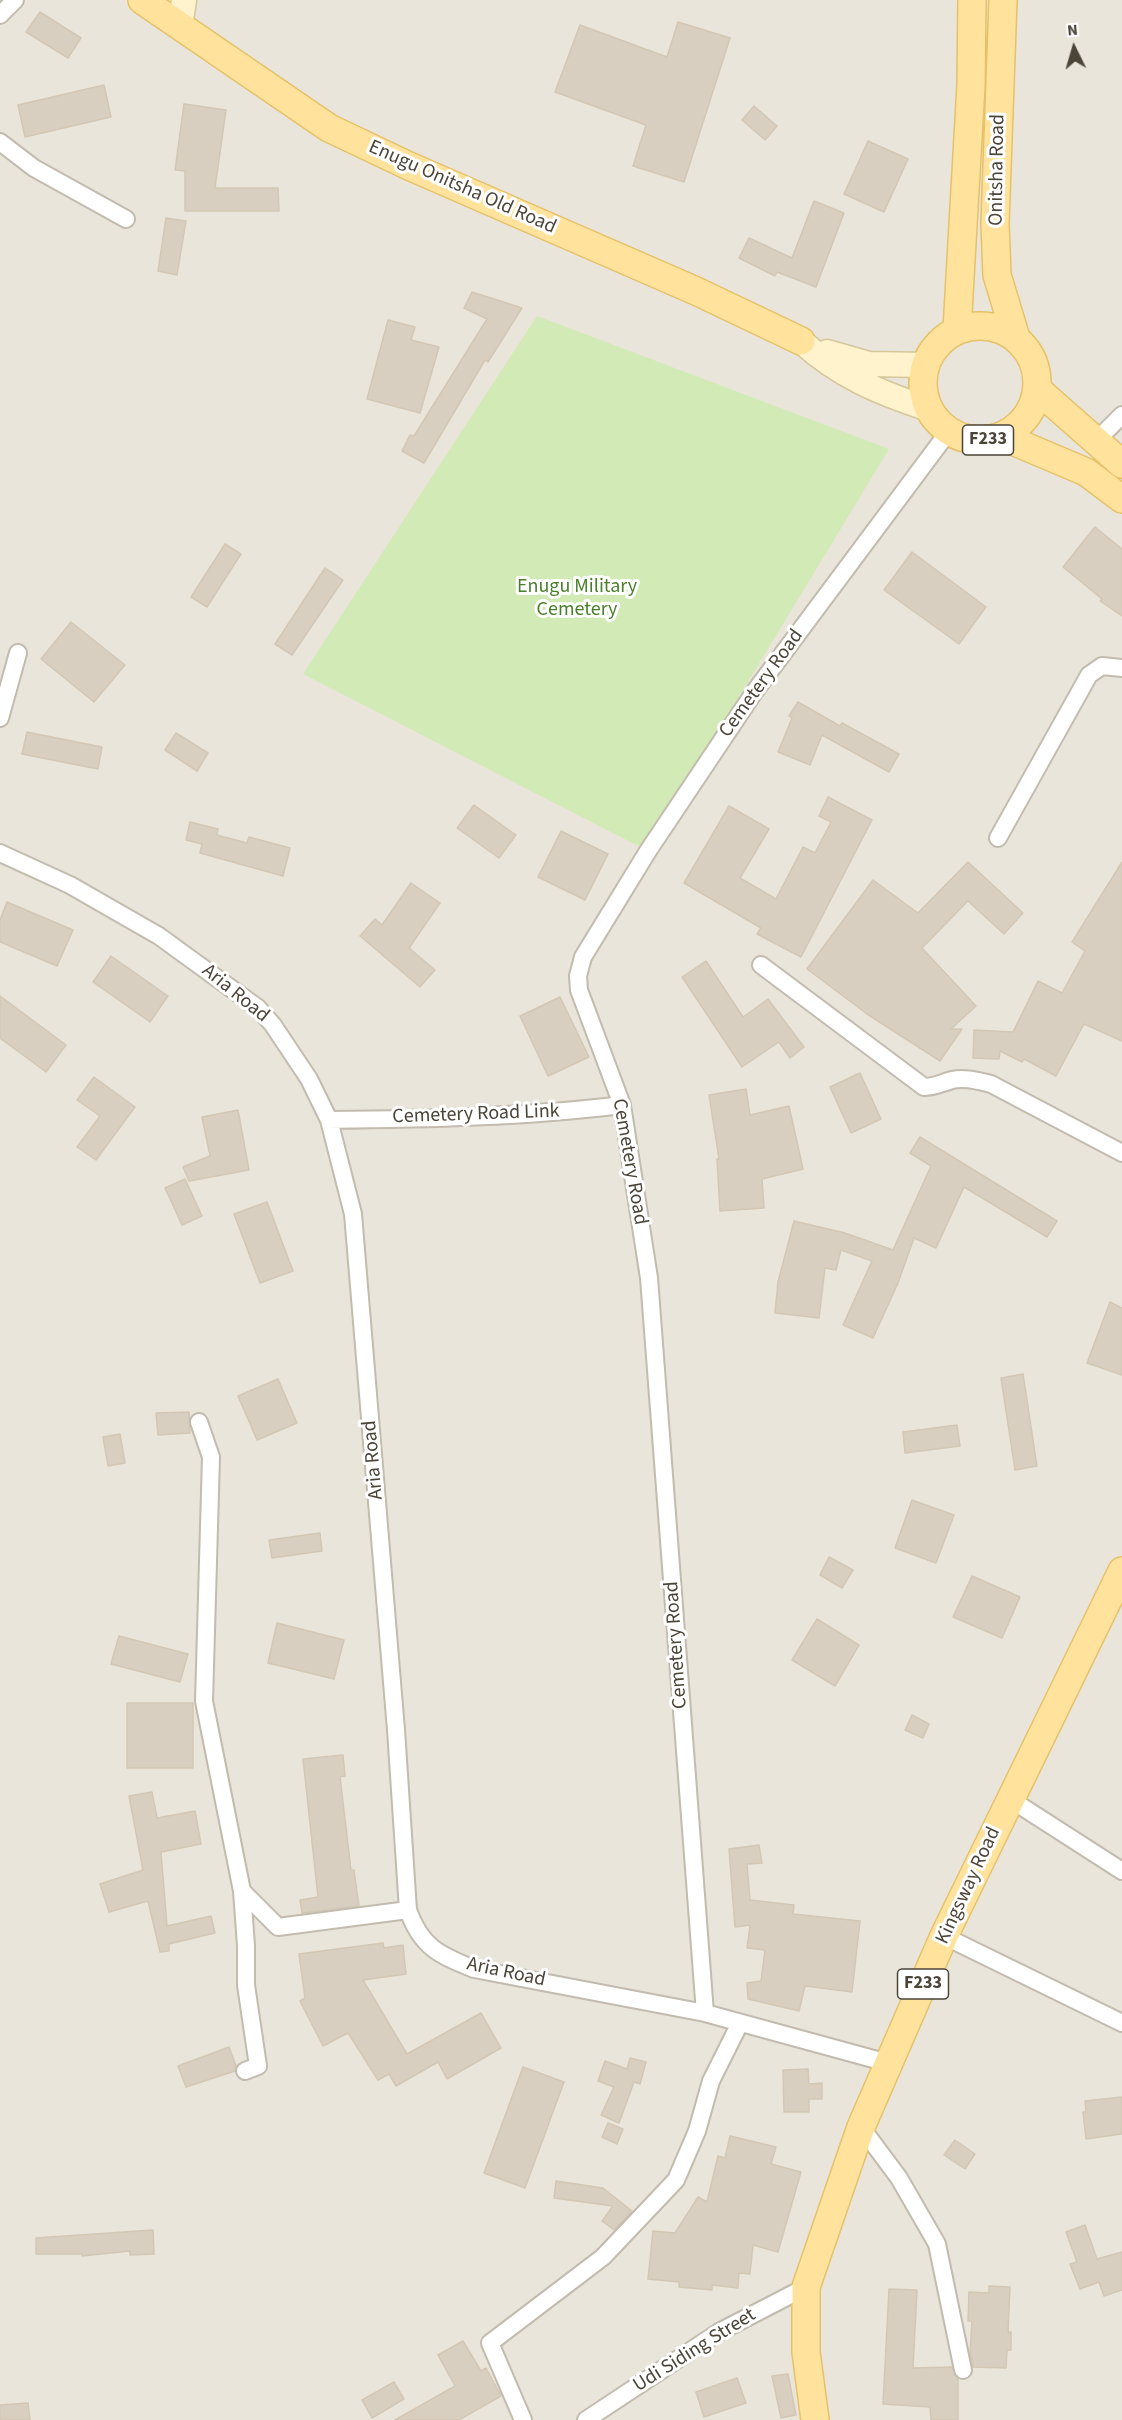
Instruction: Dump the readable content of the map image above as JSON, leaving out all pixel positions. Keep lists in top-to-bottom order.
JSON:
{
  "streets": {
    "main road": [
      "Onitsha Road",
      "Enugu Onitsha Old Road",
      "F233",
      "Kingsway Road"
    ],
    "street": [
      "Cemetery Road",
      "Aria Road",
      "Cemetery Road Link",
      "Udi Siding Street"
    ]
  },
  "crossings": [
    ["Onitsha Road", "F233"],
    ["Onitsha Road", "Cemetery Road"],
    ["F233", "Cemetery Road"],
    ["Cemetery Road", "Aria Road"],
    ["Cemetery Road", "Cemetery Road Link"],
    ["Aria Road", "Cemetery Road Link"],
    ["Aria Road", "Kingsway Road"],
    ["Kingsway Road", "Udi Siding Street"]
  ],
  "parks": ["Enugu Military Cemetery"],
  "north": "top"
}
